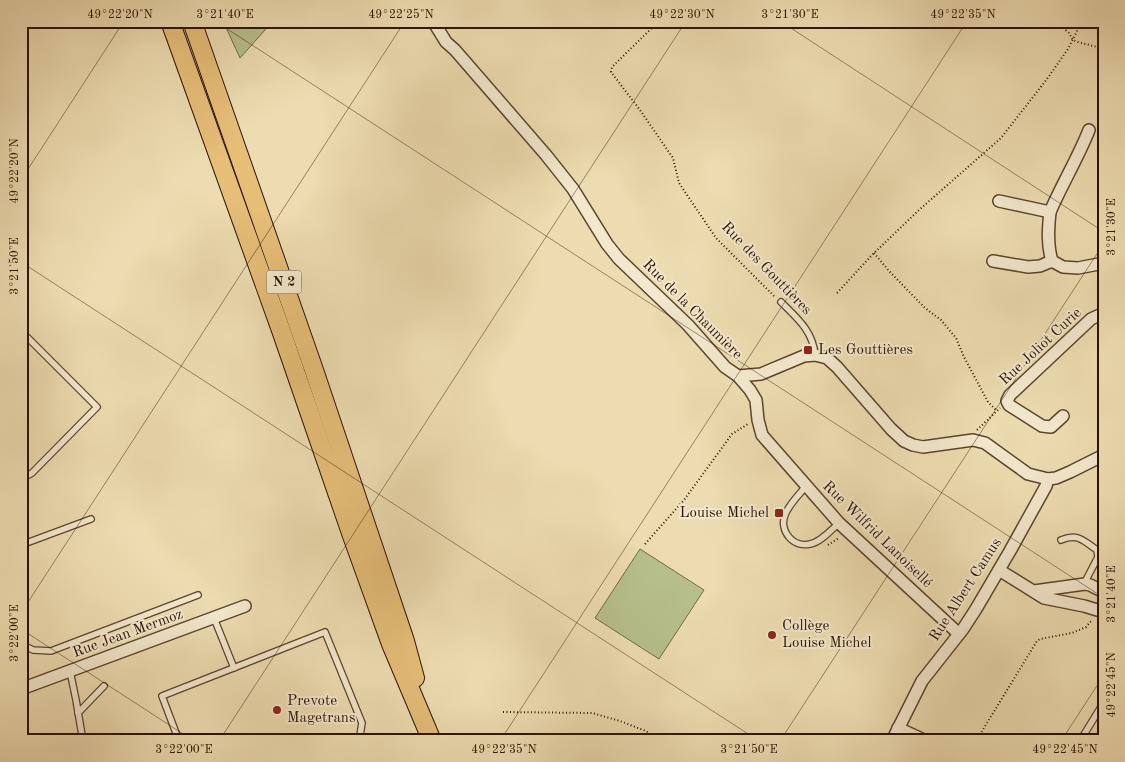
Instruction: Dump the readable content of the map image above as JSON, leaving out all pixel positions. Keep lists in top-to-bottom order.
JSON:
{
  "streets": {
    "highway": ["N 2"],
    "street": [
      "Rue de la Chaumière",
      "Rue Joliot Curie",
      "Rue Wilfrid Lanoisellé",
      "Rue Albert Camus",
      "Rue Jean Mermoz"
    ],
    "lane": ["Rue des Gouttières"]
  },
  "crossings": [
    ["Rue des Gouttières", "Rue de la Chaumière"],
    ["Rue de la Chaumière", "Rue Wilfrid Lanoisellé"],
    ["Rue Wilfrid Lanoisellé", "Rue Albert Camus"]
  ],
  "places": {
    "transit": ["Les Gouttières", "Louise Michel"],
    "other": ["Collège Louise Michel", "Prevote Magetrans"]
  },
  "coordinates": [
    "49°22'20\"N",
    "3°21'40\"E",
    "49°22'25\"N",
    "49°22'30\"N",
    "3°21'30\"E",
    "49°22'35\"N",
    "3°21'50\"E",
    "3°22'00\"E",
    "49°22'45\"N"
  ]
}
